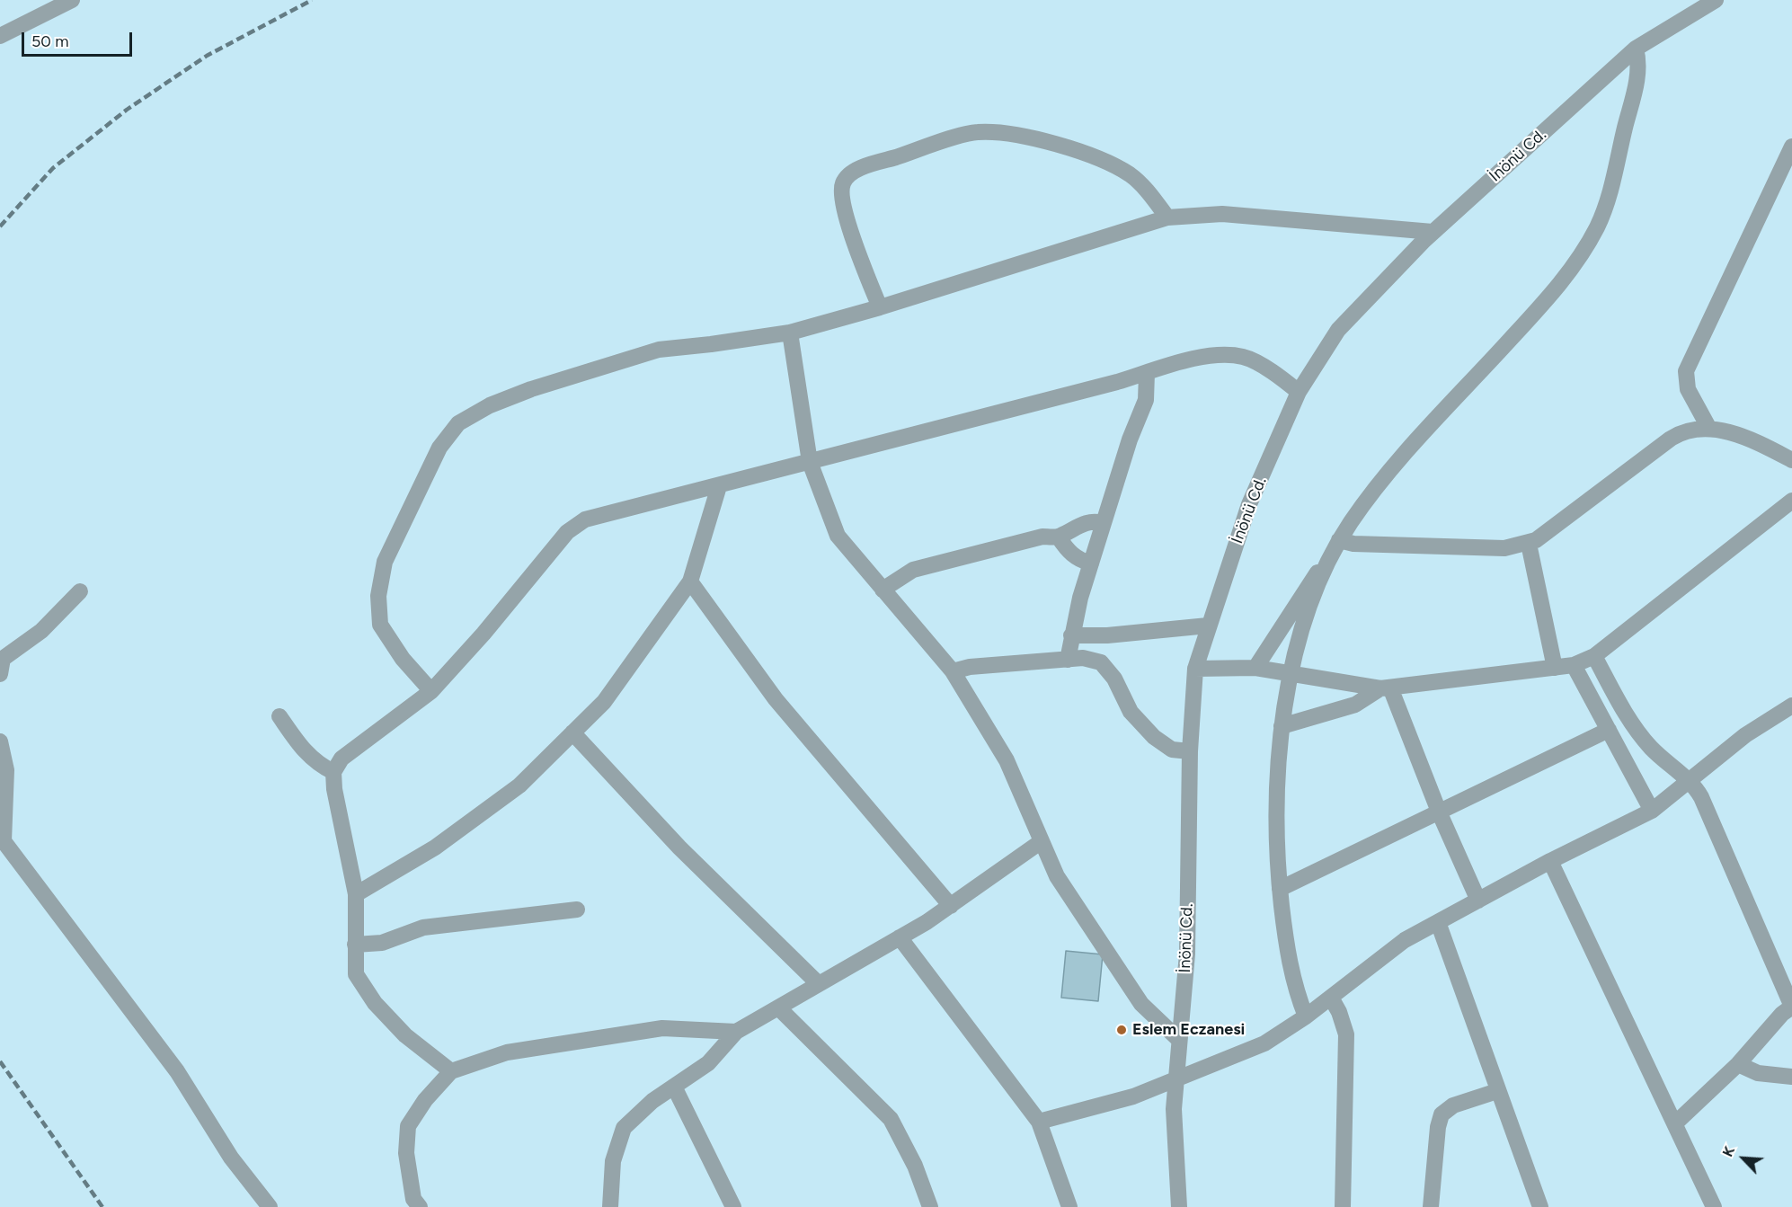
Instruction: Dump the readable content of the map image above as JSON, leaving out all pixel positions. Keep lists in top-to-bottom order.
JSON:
{
  "streets": {
    "street": ["İnönü Cd."]
  },
  "places": ["Eslem Eczanesi"],
  "scale_bar": "50 m",
  "north": "top left"
}
